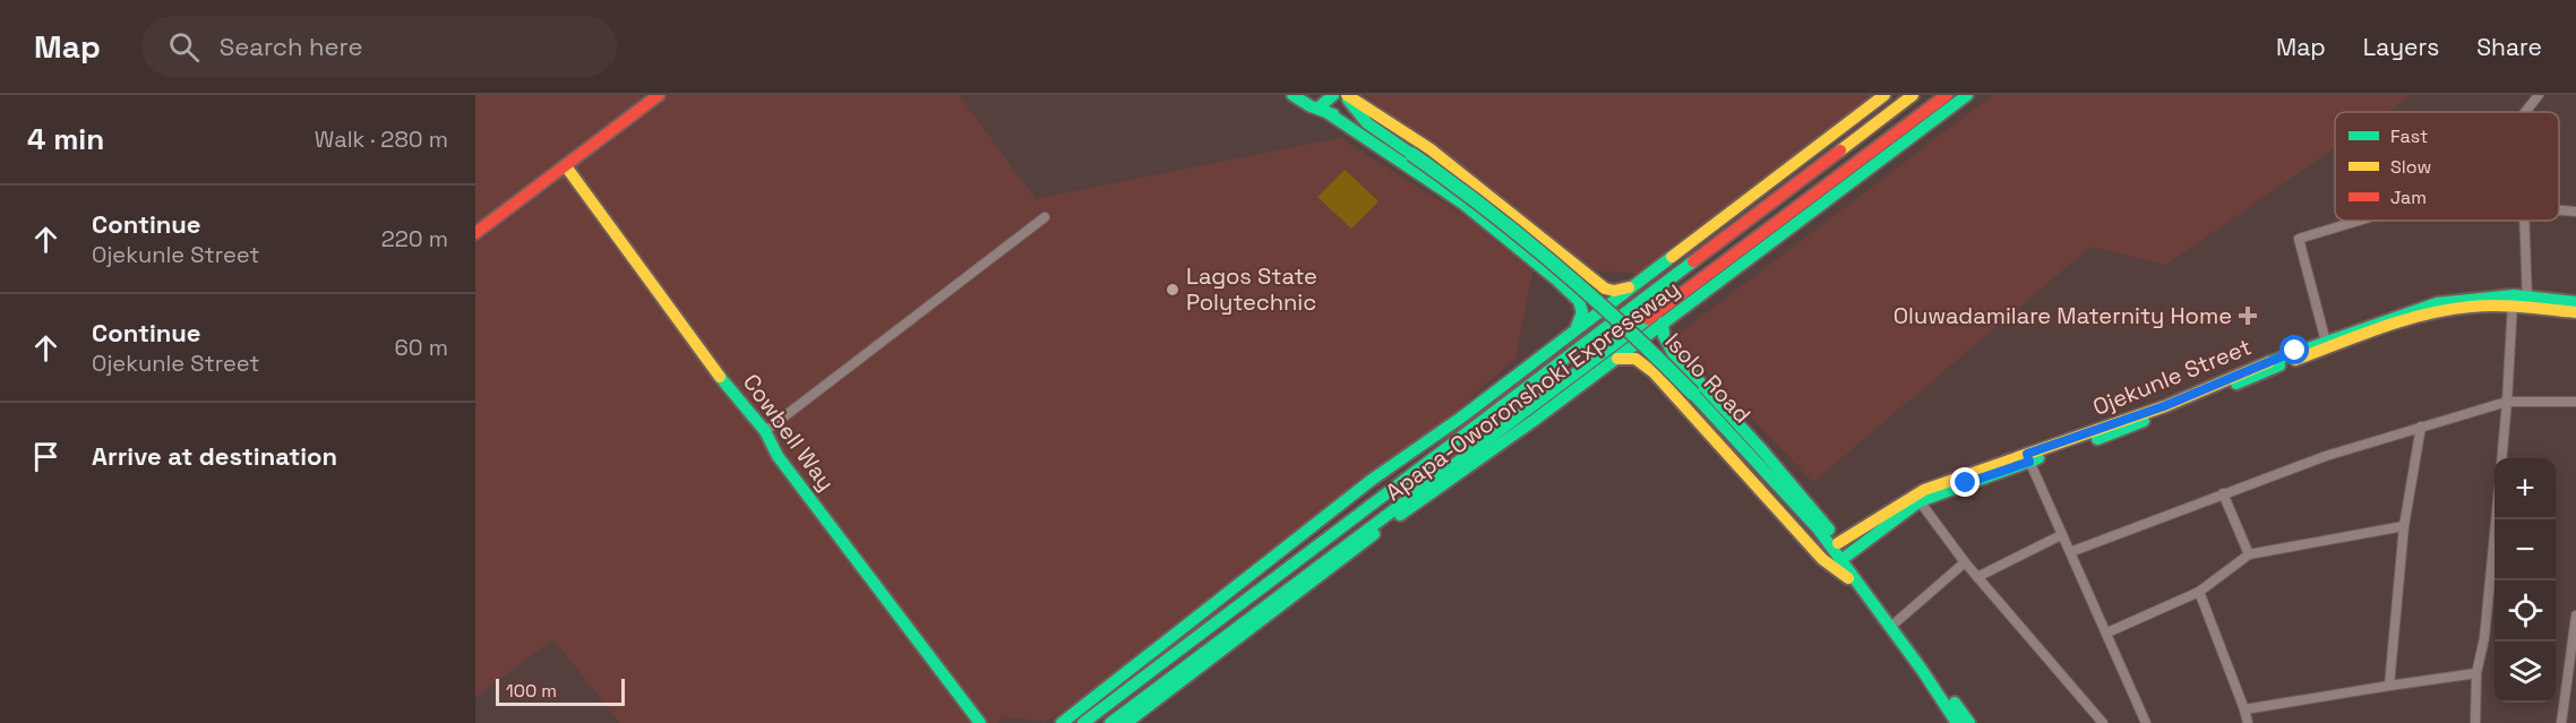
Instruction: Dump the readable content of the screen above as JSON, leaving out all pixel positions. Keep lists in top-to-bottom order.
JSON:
{
  "streets": {
    "main road": [
      "Ojekunle Street",
      "Isolo Road",
      "Apapa-Oworonshoki Expressway",
      "Cowbell Way"
    ]
  },
  "places": {
    "other": ["Lagos State Polytechnic"],
    "health": ["Oluwadamilare Maternity Home"]
  },
  "legend": ["Fast", "Slow", "Jam"],
  "scale_bar": "100 m",
  "page": {
    "header": "Map",
    "search": "Search here",
    "nav": ["Map", "Layers", "Share"],
    "heading": ["4 min", "Walk · 280 m"],
    "list": [
      ["Continue", "Ojekunle Street", "220 m"],
      ["Continue", "Ojekunle Street", "60 m"],
      "Arrive at destination"
    ],
    "map_buttons": ["+", "−"],
    "scale": "100 m"
  }
}
